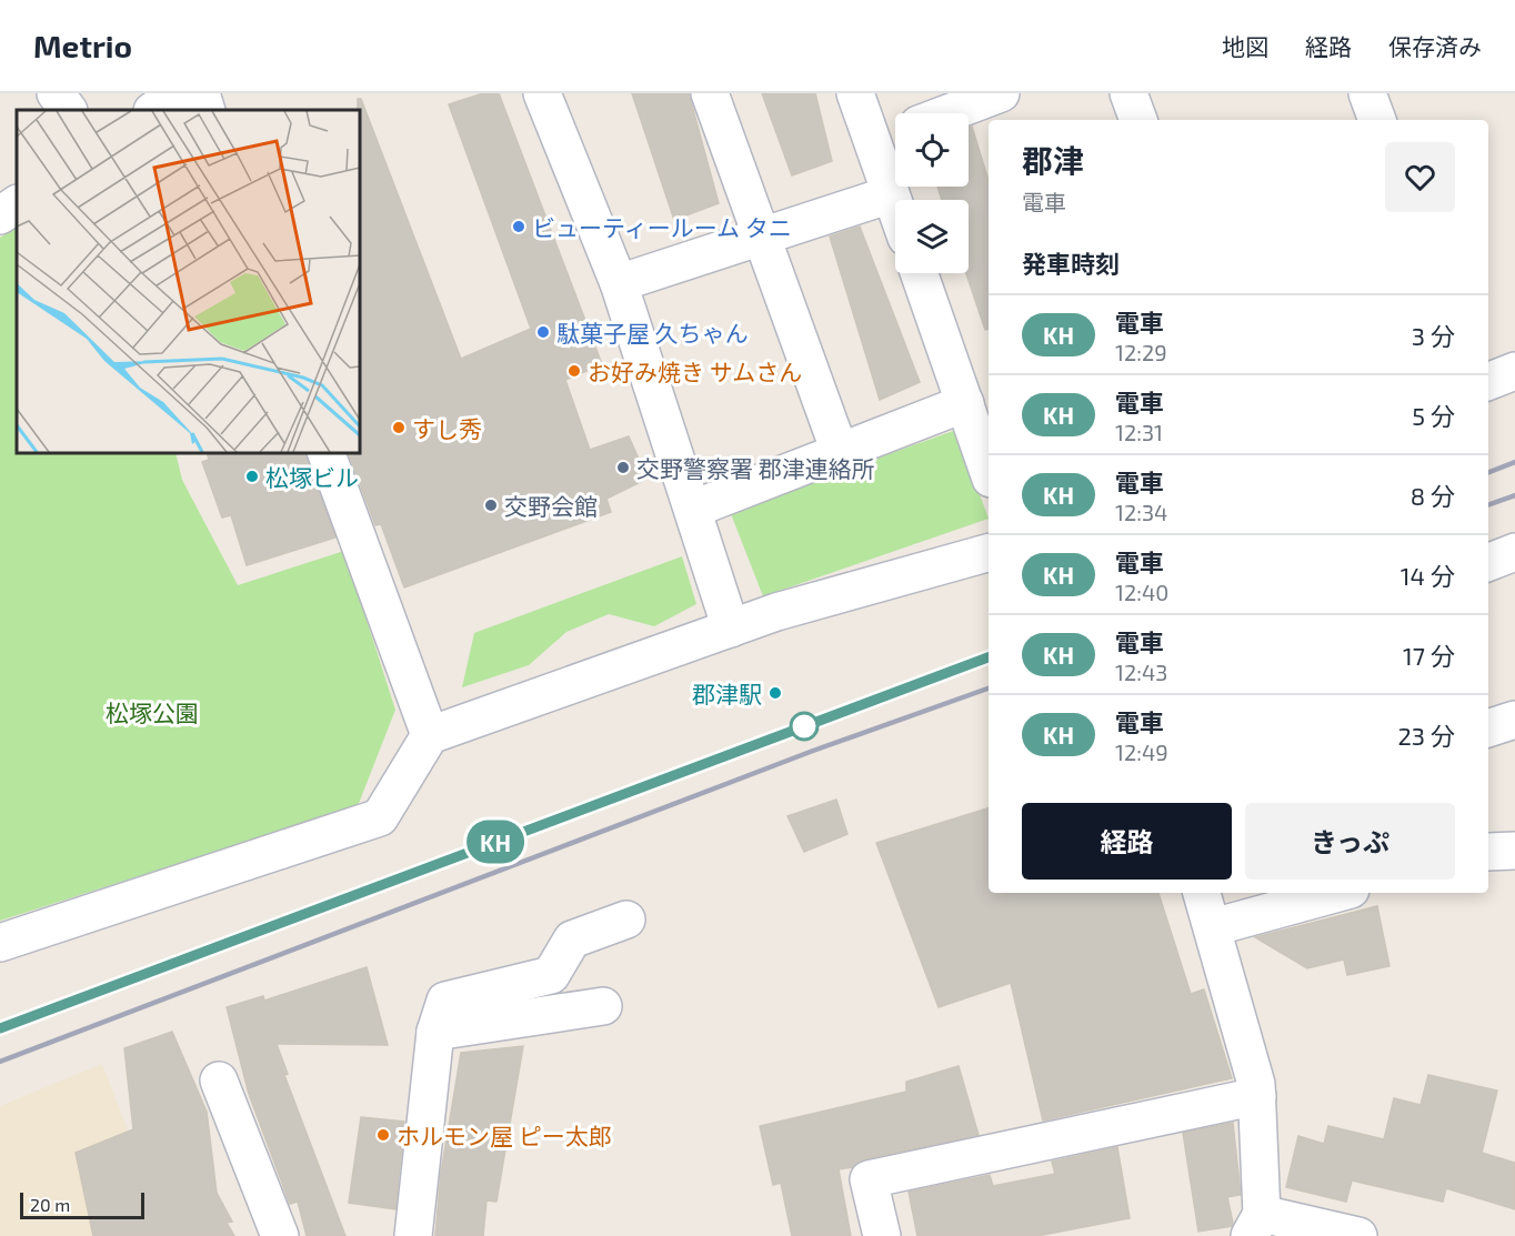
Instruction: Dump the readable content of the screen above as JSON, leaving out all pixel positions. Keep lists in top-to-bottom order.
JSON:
{
  "parks": ["松塚公園"],
  "places": [
    "ビューティールーム タニ",
    "駄菓子屋 久ちゃん",
    "お好み焼き サムさん",
    "すし秀",
    "交野警察署 郡津連絡所",
    "松塚ビル",
    "交野会館",
    "郡津駅",
    "ホルモン屋 ピー太郎"
  ],
  "scale_bar": "20 m",
  "page": {
    "header": "Metrio",
    "nav": ["地図", "経路", "保存済み"],
    "on_map": "KH",
    "heading": [
      ["郡津", "電車"],
      "発車時刻"
    ],
    "list": [
      {
        "mark": "KH",
        "name": "電車",
        "note": "12:29",
        "value": "3 分"
      },
      {
        "mark": "KH",
        "name": "電車",
        "note": "12:31",
        "value": "5 分"
      },
      {
        "mark": "KH",
        "name": "電車",
        "note": "12:34",
        "value": "8 分"
      },
      {
        "mark": "KH",
        "name": "電車",
        "note": "12:40",
        "value": "14 分"
      },
      {
        "mark": "KH",
        "name": "電車",
        "note": "12:43",
        "value": "17 分"
      },
      {
        "mark": "KH",
        "name": "電車",
        "note": "12:49",
        "value": "23 分"
      }
    ],
    "buttons": ["経路", "きっぷ"],
    "scale": "20 m"
  }
}
